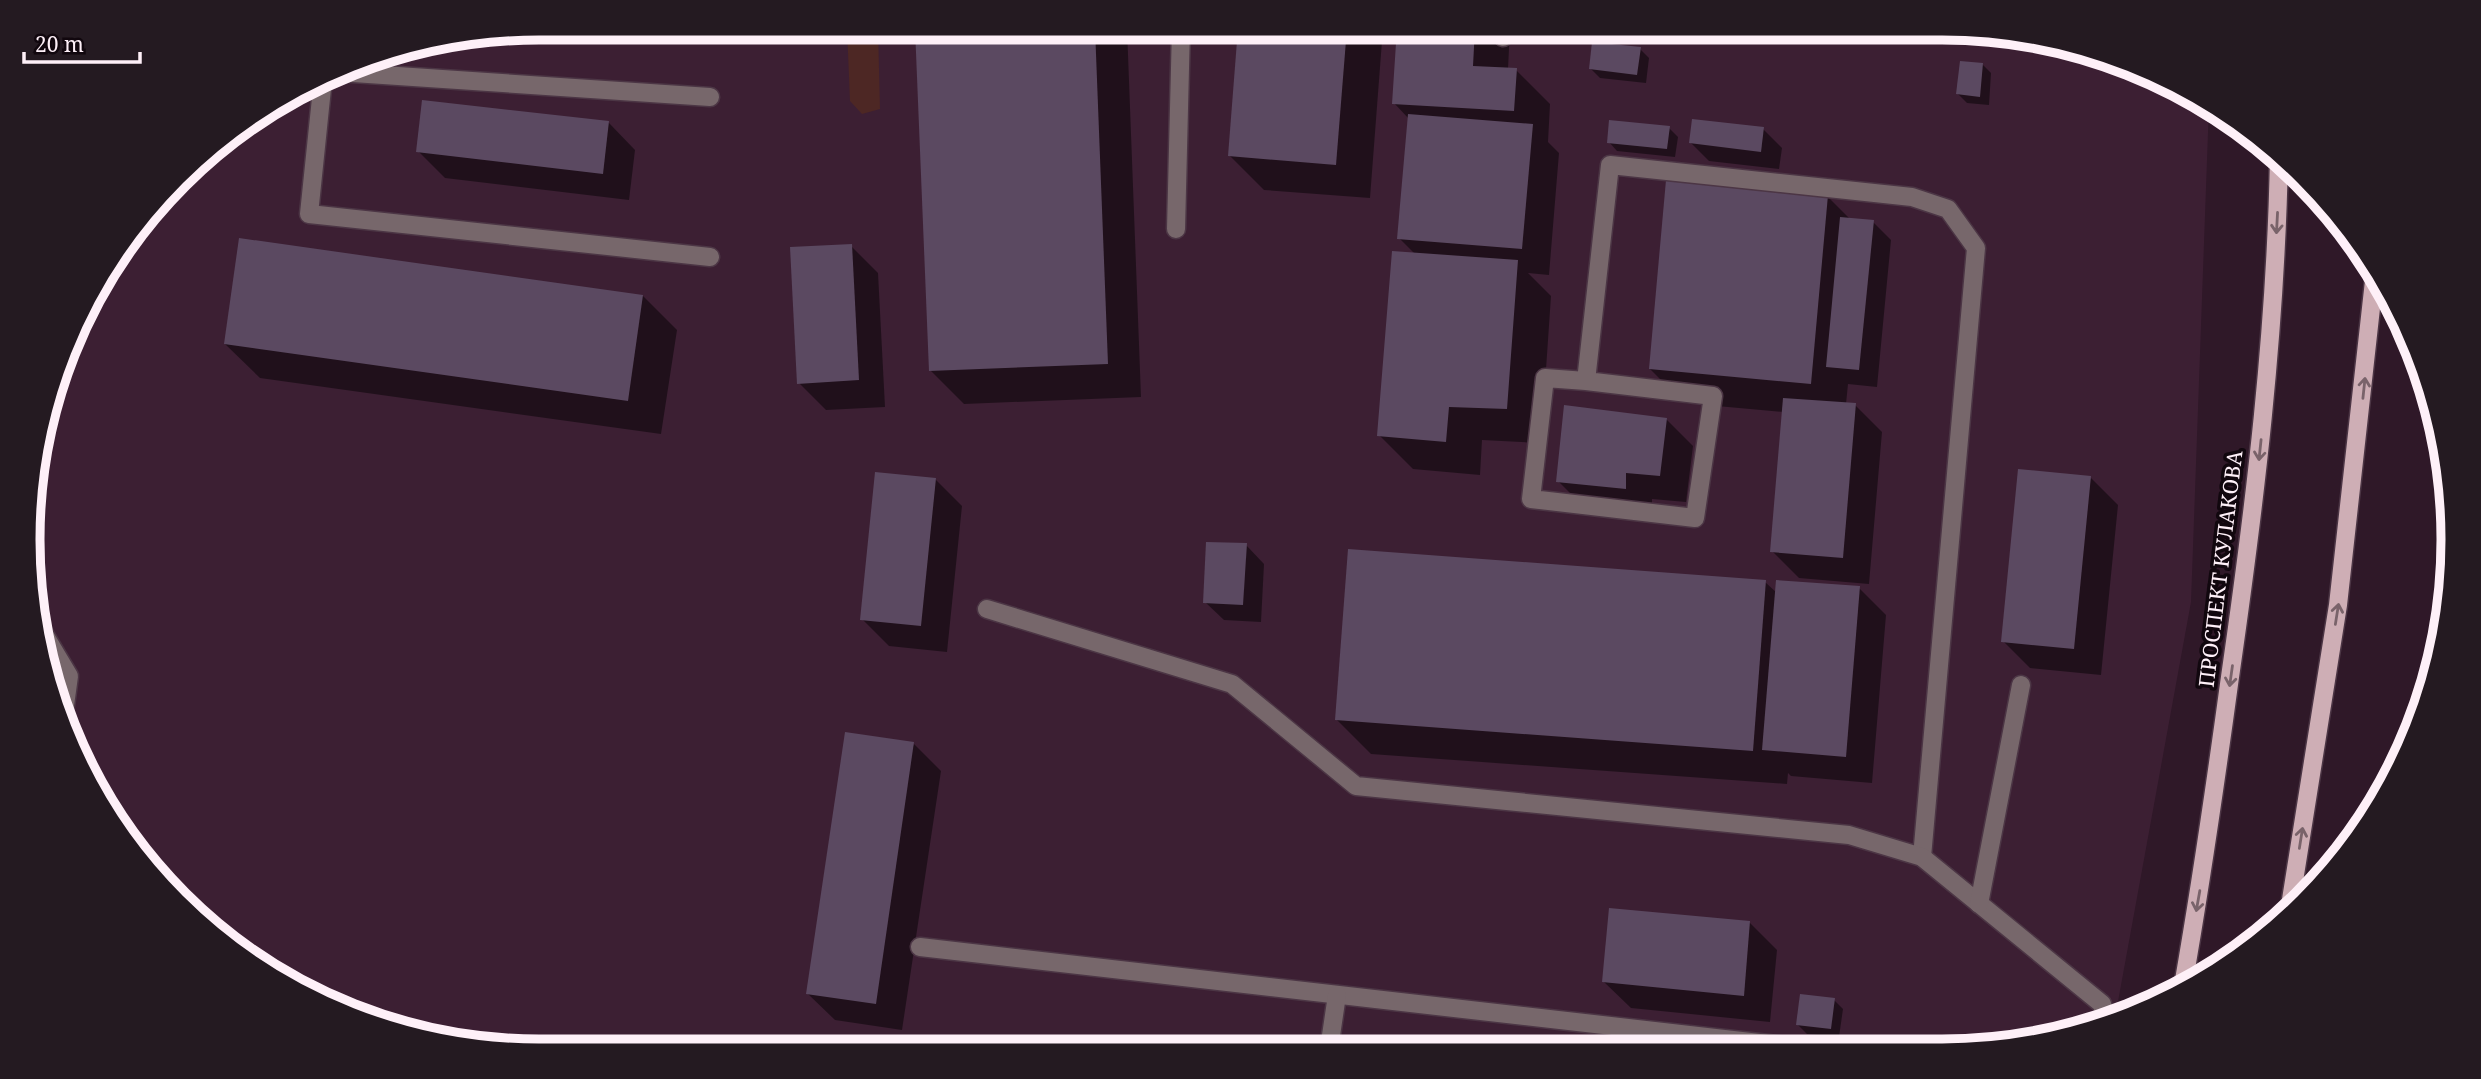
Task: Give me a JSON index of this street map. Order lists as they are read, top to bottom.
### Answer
{
  "streets": {
    "main road": ["ПРОСПЕКТ КУЛАКОВА"]
  },
  "scale_bar": "20 m"
}
